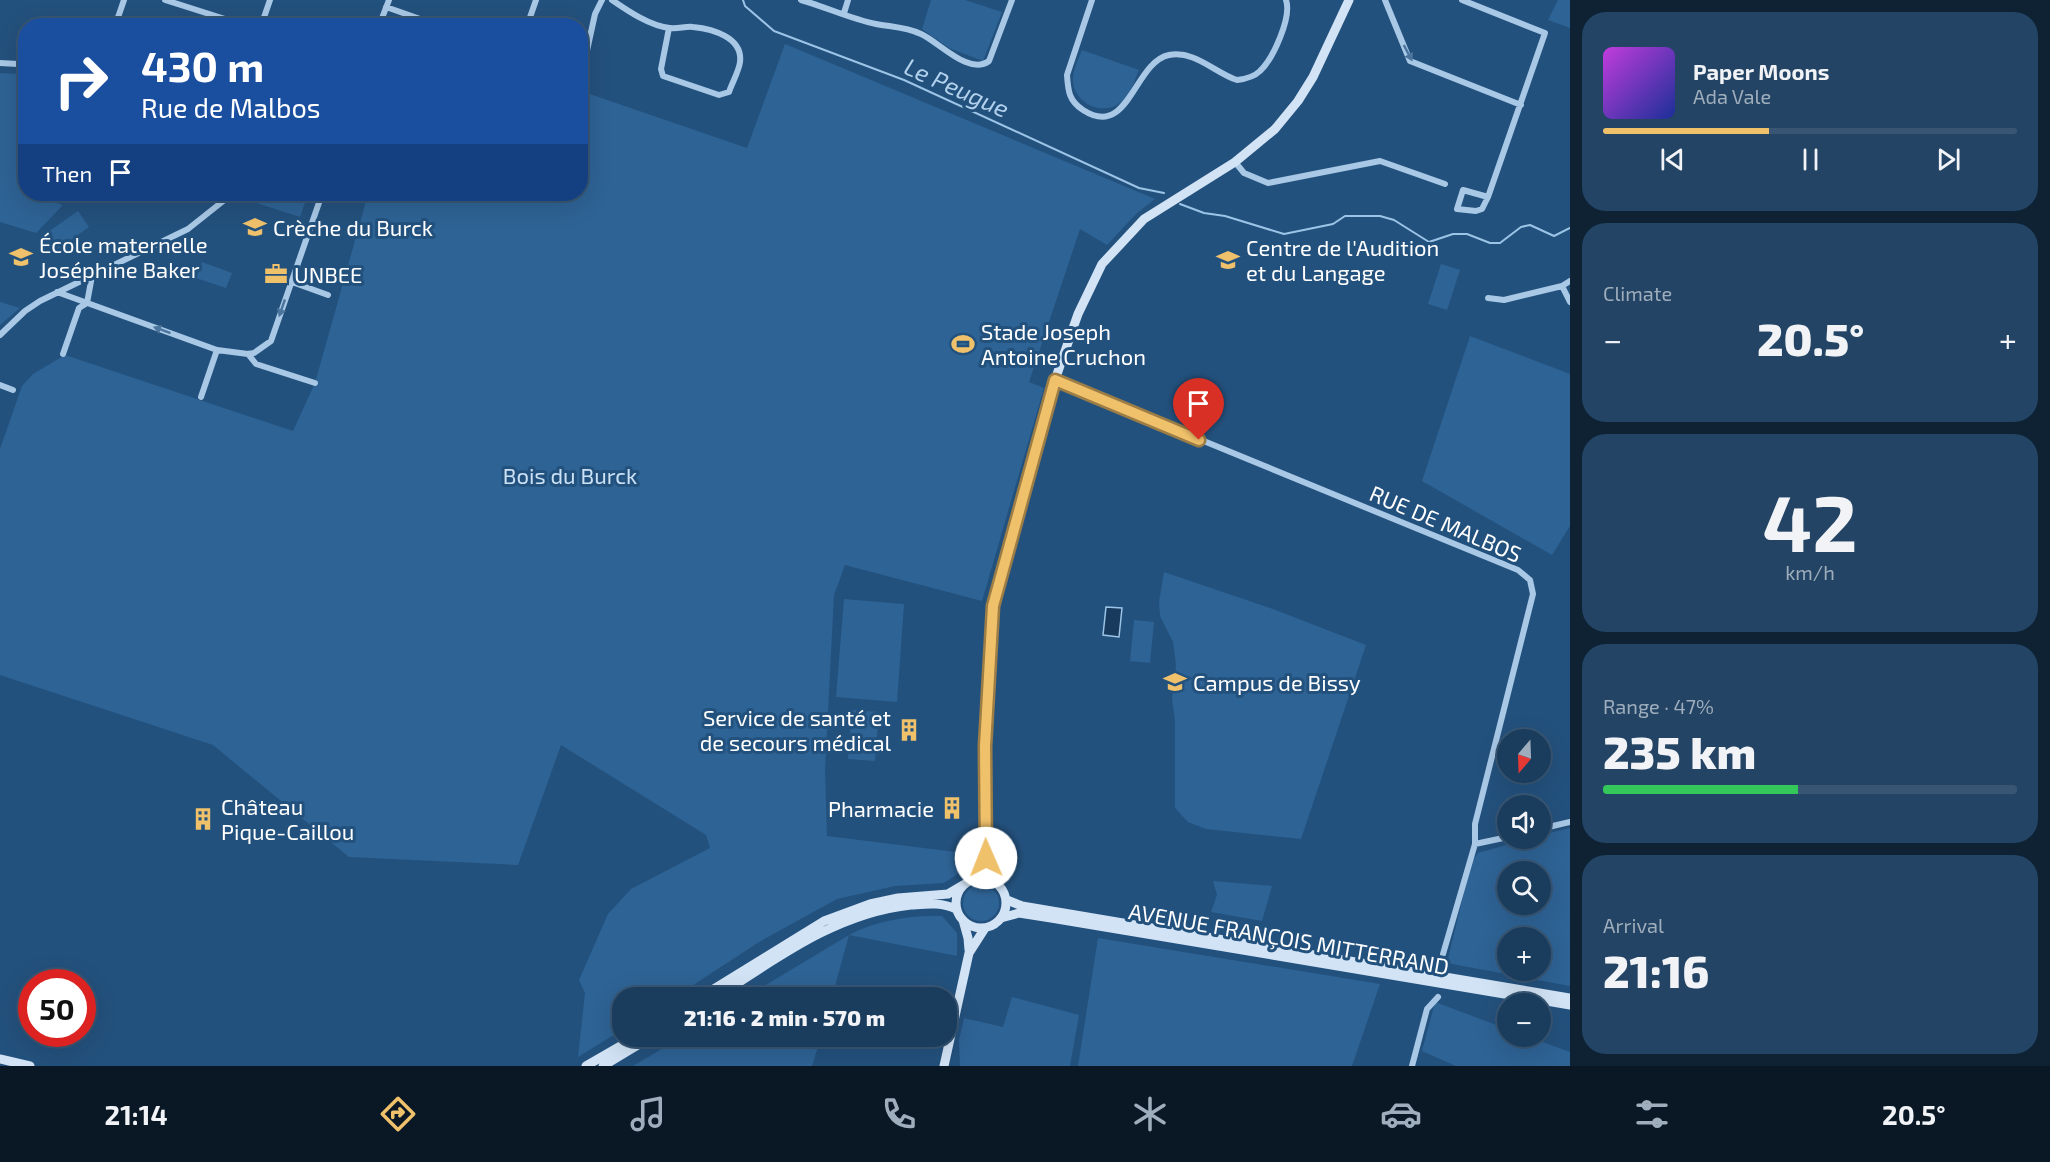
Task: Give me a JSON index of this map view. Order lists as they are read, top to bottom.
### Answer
{
  "streets": {
    "main road": ["AVENUE FRANÇOIS MITTERRAND"],
    "street": ["RUE DE MALBOS"]
  },
  "water": ["Le Peugue"],
  "parks": ["Bois du Burck"],
  "places": {
    "school or university": [
      "Crèche du Burck",
      "École maternelle Joséphine Baker",
      "Centre de l'Audition et du Langage",
      "Campus de Bissy"
    ],
    "office": ["UNBEE"],
    "sports": ["Stade Joseph Antoine Cruchon"],
    "building": ["Service de santé et de secours médical", "Pharmacie", "Château Pique-Caillou"]
  },
  "north": "bottom",
  "page": {
    "turn": ["430 m", "Rue de Malbos"],
    "song": ["Paper Moons", "Ada Vale"],
    "then": "Then",
    "tile": [
      "Climate",
      ["42", "km/h"],
      ["Range · 47%", "235 km"],
      ["Arrival", "21:16"]
    ],
    "heat": ["−", "20.5°", "+"],
    "map_buttons": ["+", "−"],
    "limit": "50",
    "trip": "21:16 · 2 min · 570 m",
    "tabs": ["21:14", "20.5°"]
  }
}
